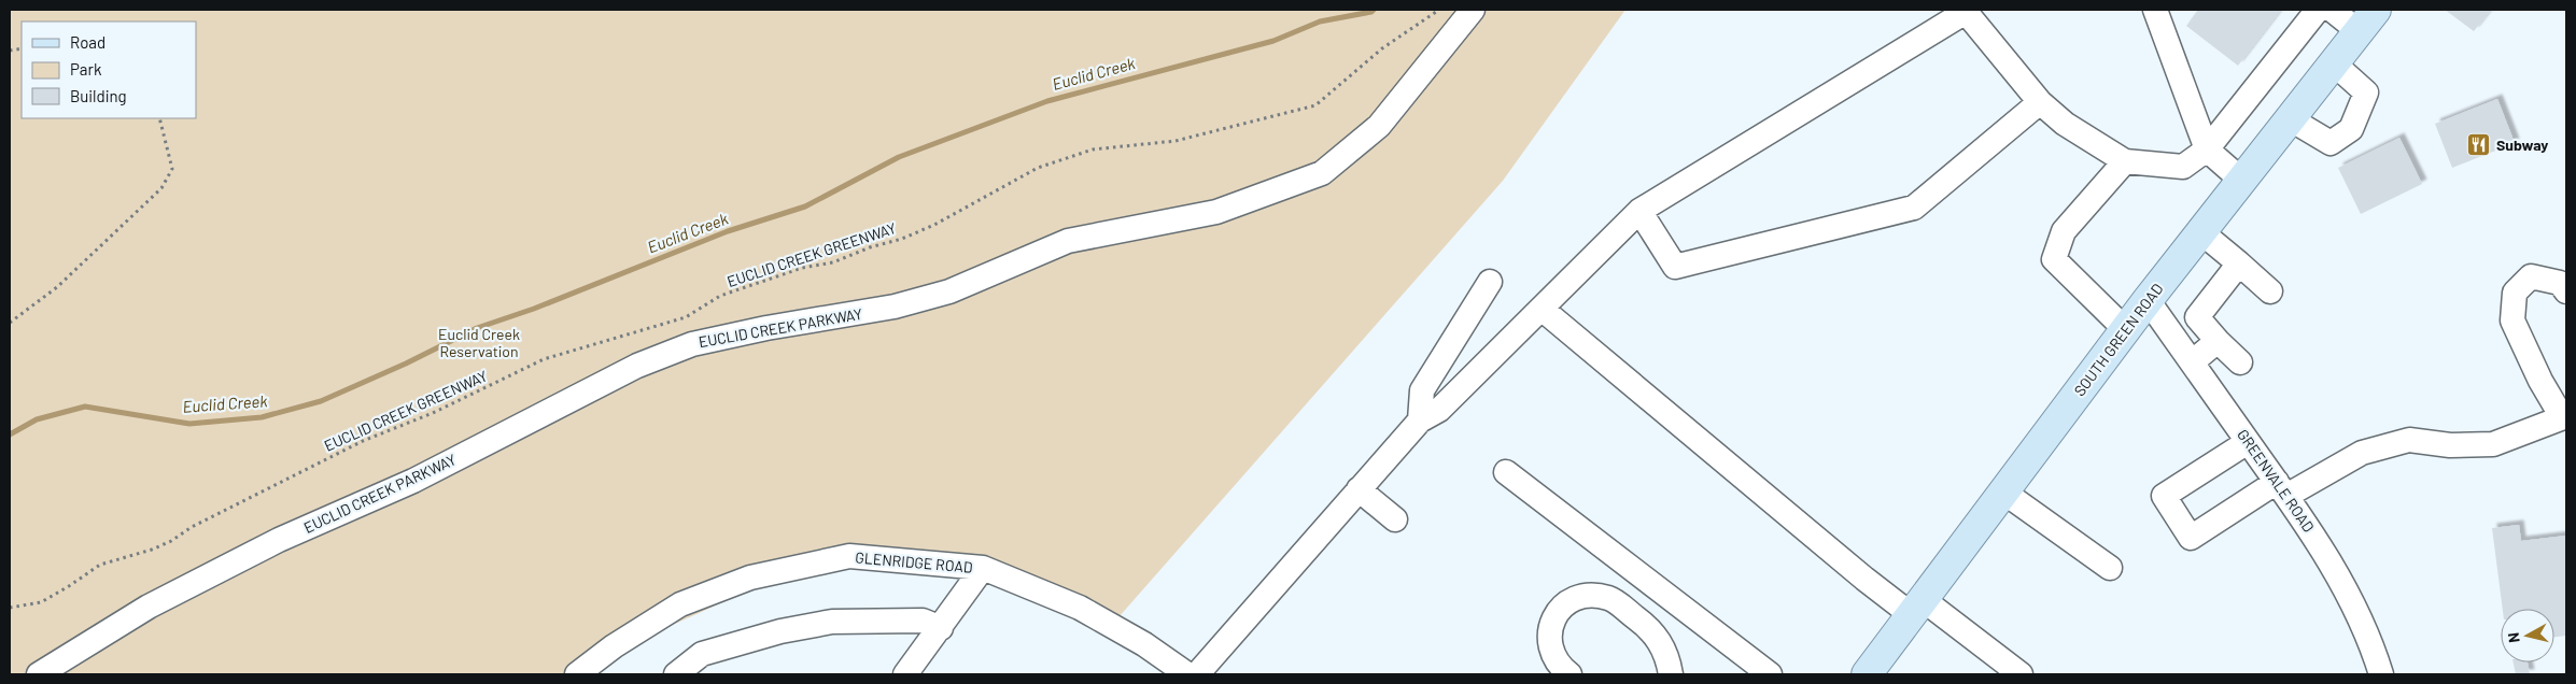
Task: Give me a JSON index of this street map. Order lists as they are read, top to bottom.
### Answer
{
  "streets": {
    "main road": ["SOUTH GREEN ROAD"],
    "street": ["EUCLID CREEK PARKWAY", "GREENVALE ROAD", "GLENRIDGE ROAD"],
    "path": ["EUCLID CREEK GREENWAY"]
  },
  "crossings": [
    ["SOUTH GREEN ROAD", "GREENVALE ROAD"]
  ],
  "water": ["Euclid Creek"],
  "parks": ["Euclid Creek Reservation"],
  "places": {
    "restaurant": ["Subway"]
  },
  "legend": ["Road", "Park", "Building"],
  "north": "left"
}
